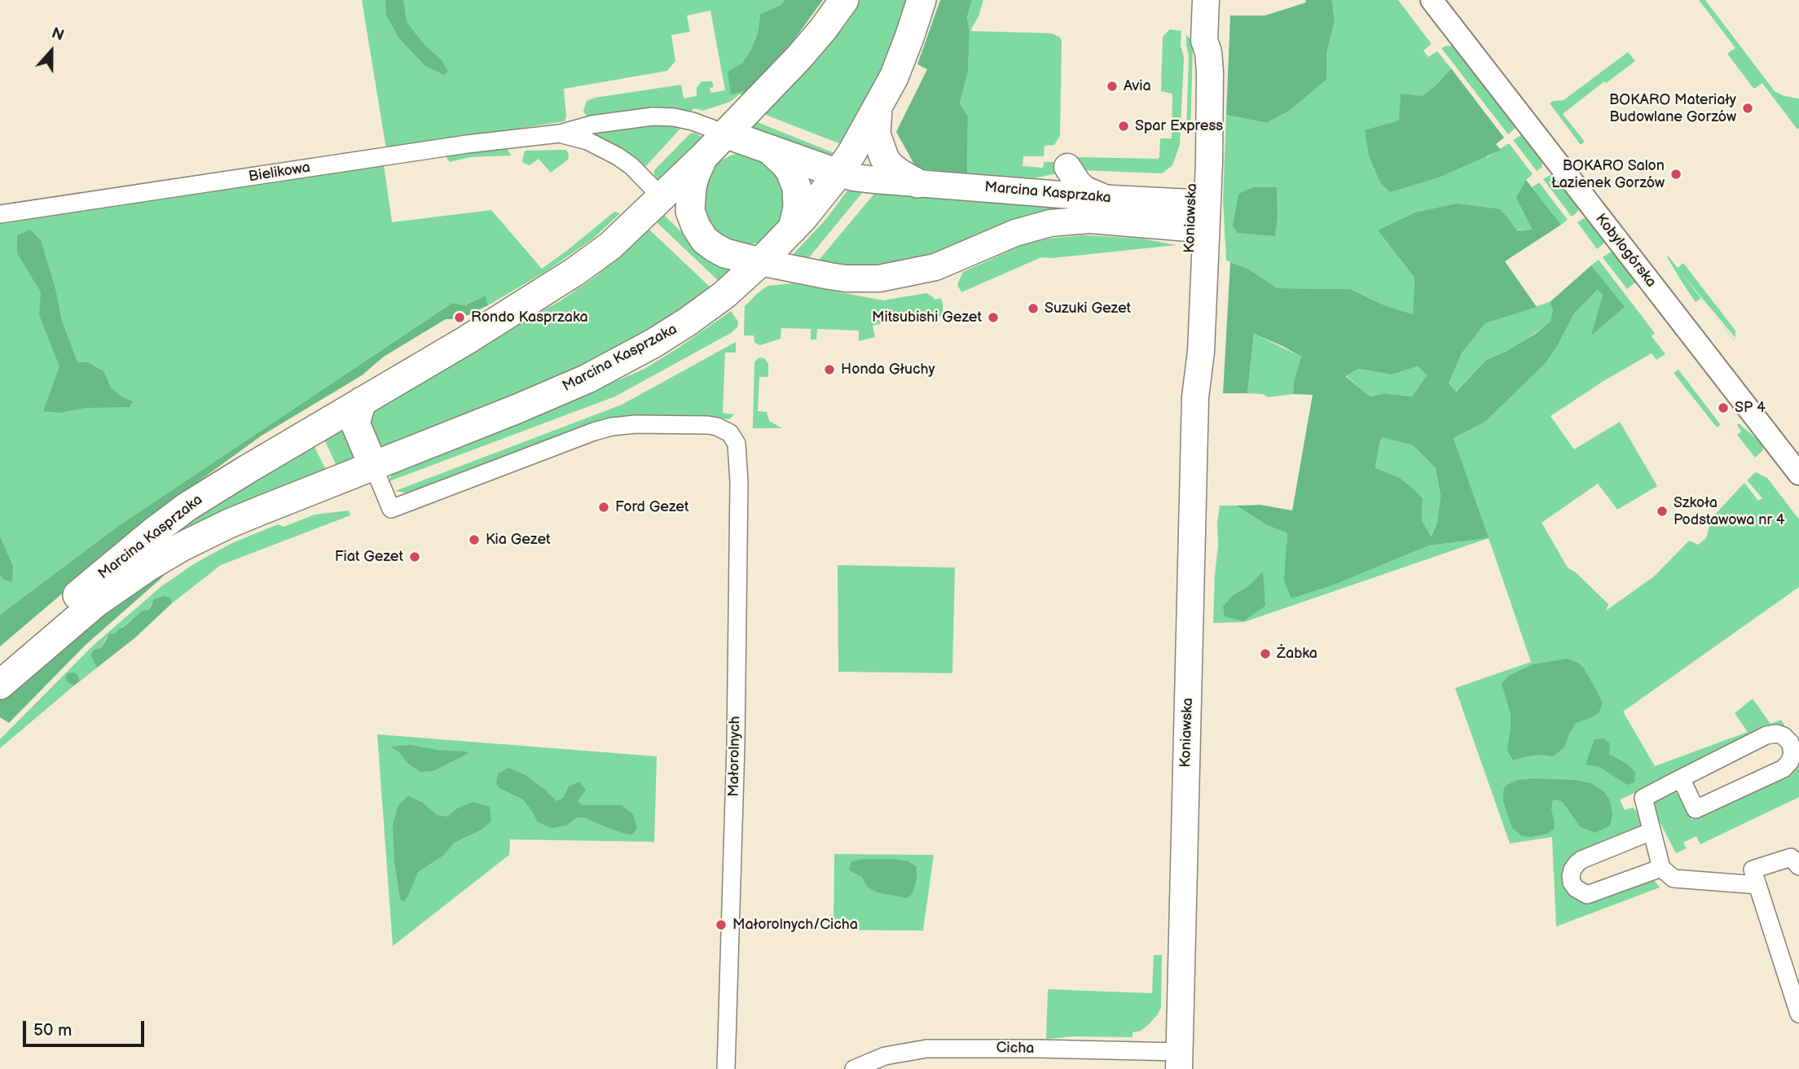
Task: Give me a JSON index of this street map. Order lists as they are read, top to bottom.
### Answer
{
  "streets": {
    "main road": ["Marcina Kasprzaka", "Koniawska"],
    "street": [
      "Bielikowa",
      "Kobylogórska",
      "Małorolnych",
      "Cicha"
    ]
  },
  "crossings": [
    ["Bielikowa", "Marcina Kasprzaka"],
    ["Marcina Kasprzaka", "Koniawska"],
    ["Marcina Kasprzaka", "Małorolnych"],
    ["Koniawska", "Cicha"]
  ],
  "places": [
    "Avia",
    "BOKARO Materiały Budowlane Gorzów",
    "Spar Express",
    "BOKARO Salon Łazienek Gorzów",
    "Suzuki Gezet",
    "Rondo Kasprzaka",
    "Mitsubishi Gezet",
    "Honda Głuchy",
    "SP 4",
    "Ford Gezet",
    "Szkoła Podstawowa nr 4",
    "Kia Gezet",
    "Fiat Gezet",
    "Żabka",
    "Małorolnych/Cicha"
  ],
  "scale_bar": "50 m",
  "north": "top"
}
